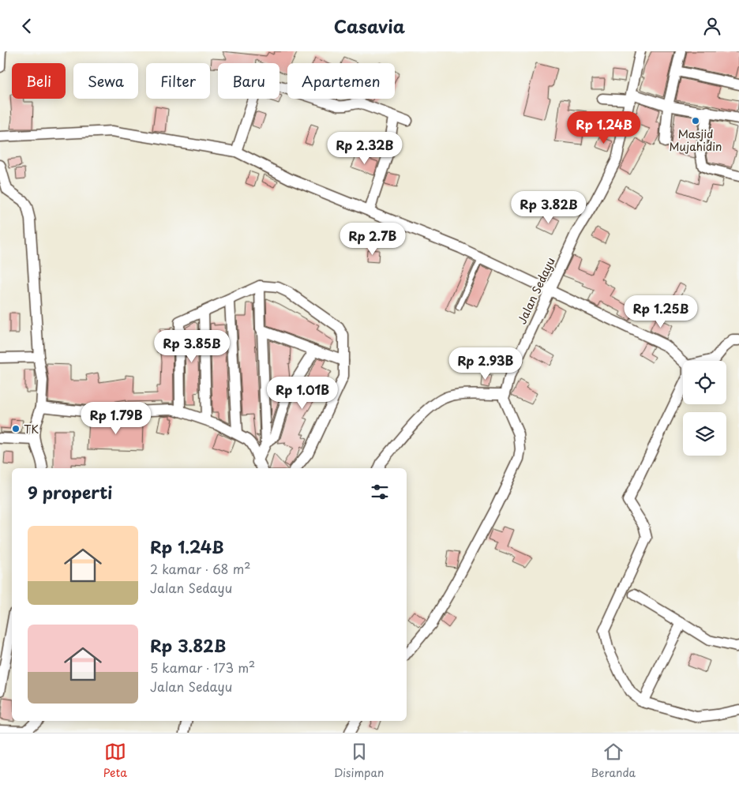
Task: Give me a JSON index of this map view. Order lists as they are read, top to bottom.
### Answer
{
  "streets": {
    "street": ["Jalan Sedayu"]
  },
  "places": ["Masjid Mujahidin", "TK"],
  "page": {
    "header": "Casavia",
    "chip": [
      "Beli",
      "Sewa",
      "Filter",
      "Baru",
      "Apartemen"
    ],
    "price": [
      "Rp 1.24B",
      "Rp 2.32B",
      "Rp 3.82B",
      "Rp 2.7B",
      "Rp 1.25B",
      "Rp 3.85B",
      "Rp 2.93B",
      "Rp 1.01B",
      "Rp 1.79B"
    ],
    "heading": "9 properti",
    "list": [
      {
        "name": "Rp 1.24B",
        "note": "2 kamar · 68 m² · Jalan Sedayu"
      },
      {
        "name": "Rp 3.82B",
        "note": "5 kamar · 173 m² · Jalan Sedayu"
      }
    ],
    "tabs": ["Peta", "Disimpan", "Beranda"]
  }
}
